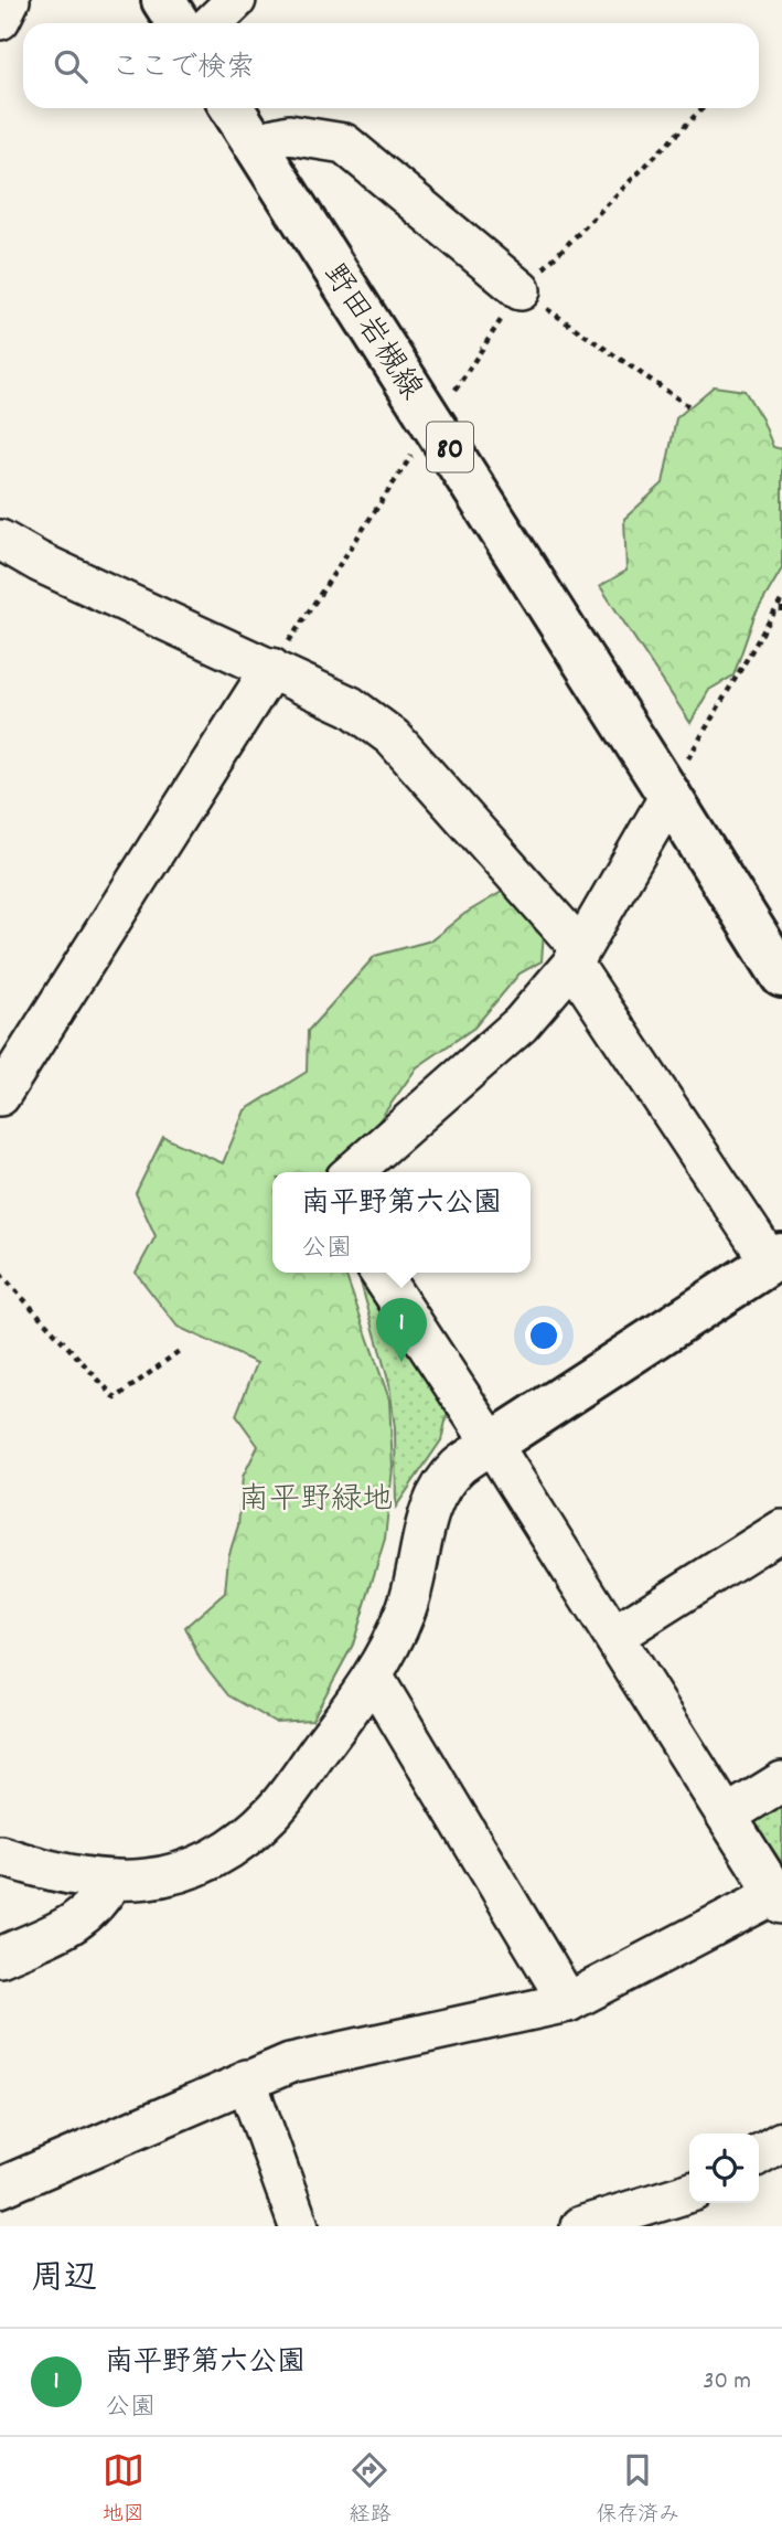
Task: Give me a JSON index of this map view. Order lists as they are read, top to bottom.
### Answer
{
  "streets": {
    "main road": ["野田岩槻線", "80"]
  },
  "parks": ["南平野緑地"],
  "page": {
    "search": "ここで検索",
    "popup": ["南平野第六公園", "公園"],
    "pins": "1",
    "heading": "周辺",
    "list": [
      {
        "mark": "1",
        "name": "南平野第六公園",
        "note": "公園",
        "value": "30 m"
      }
    ],
    "nav": ["地図", "経路", "保存済み"]
  }
}
